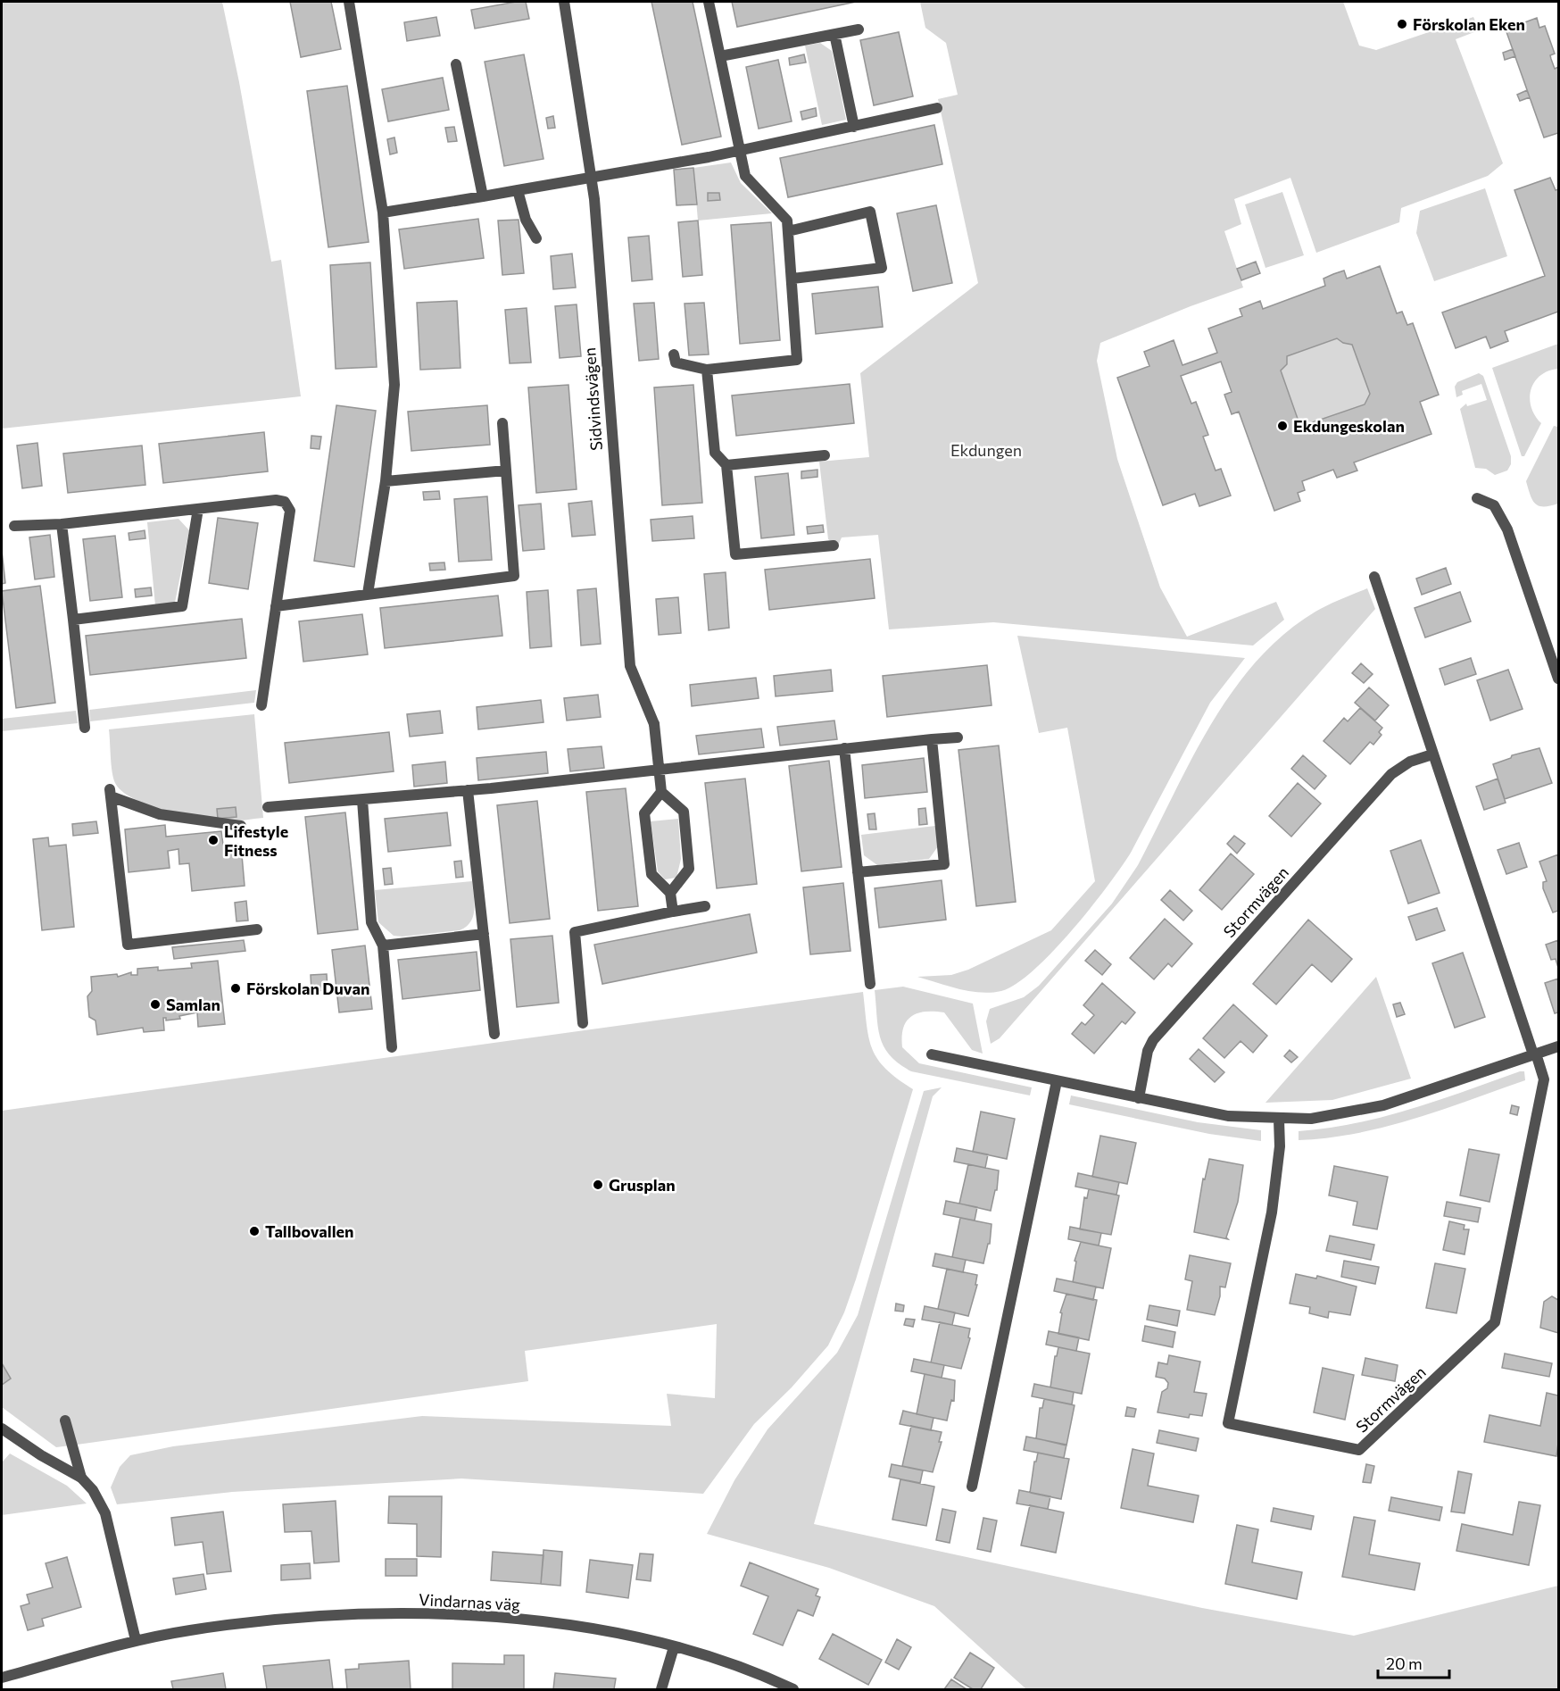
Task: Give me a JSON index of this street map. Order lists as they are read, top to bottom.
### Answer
{
  "streets": {
    "street": ["Sidvindsvägen", "Stormvägen", "Vindarnas väg"]
  },
  "parks": ["Ekdungen"],
  "places": [
    "Förskolan Eken",
    "Ekdungeskolan",
    "Lifestyle Fitness",
    "Förskolan Duvan",
    "Samlan",
    "Grusplan",
    "Tallbovallen"
  ],
  "scale_bar": "20 m"
}
